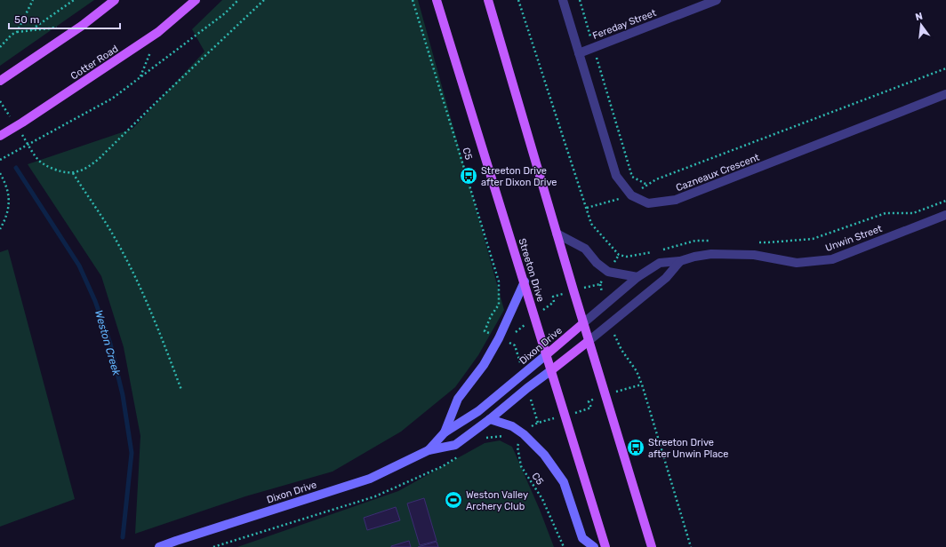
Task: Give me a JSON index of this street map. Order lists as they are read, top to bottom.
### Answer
{
  "streets": {
    "main road": ["Cotter Road", "Streeton Drive", "Dixon Drive"],
    "street": ["Fereday Street", "Cazneaux Crescent", "Unwin Street"],
    "path": ["C5"]
  },
  "crossings": [
    ["Fereday Street", "Cazneaux Crescent"],
    ["Unwin Street", "Dixon Drive"],
    ["Streeton Drive", "Dixon Drive"]
  ],
  "water": ["Weston Creek"],
  "places": {
    "bus stop": ["Streeton Drive after Dixon Drive", "Streeton Drive after Unwin Place"],
    "sports": ["Weston Valley Archery Club"]
  },
  "scale_bar": "50 m",
  "north": "top"
}
